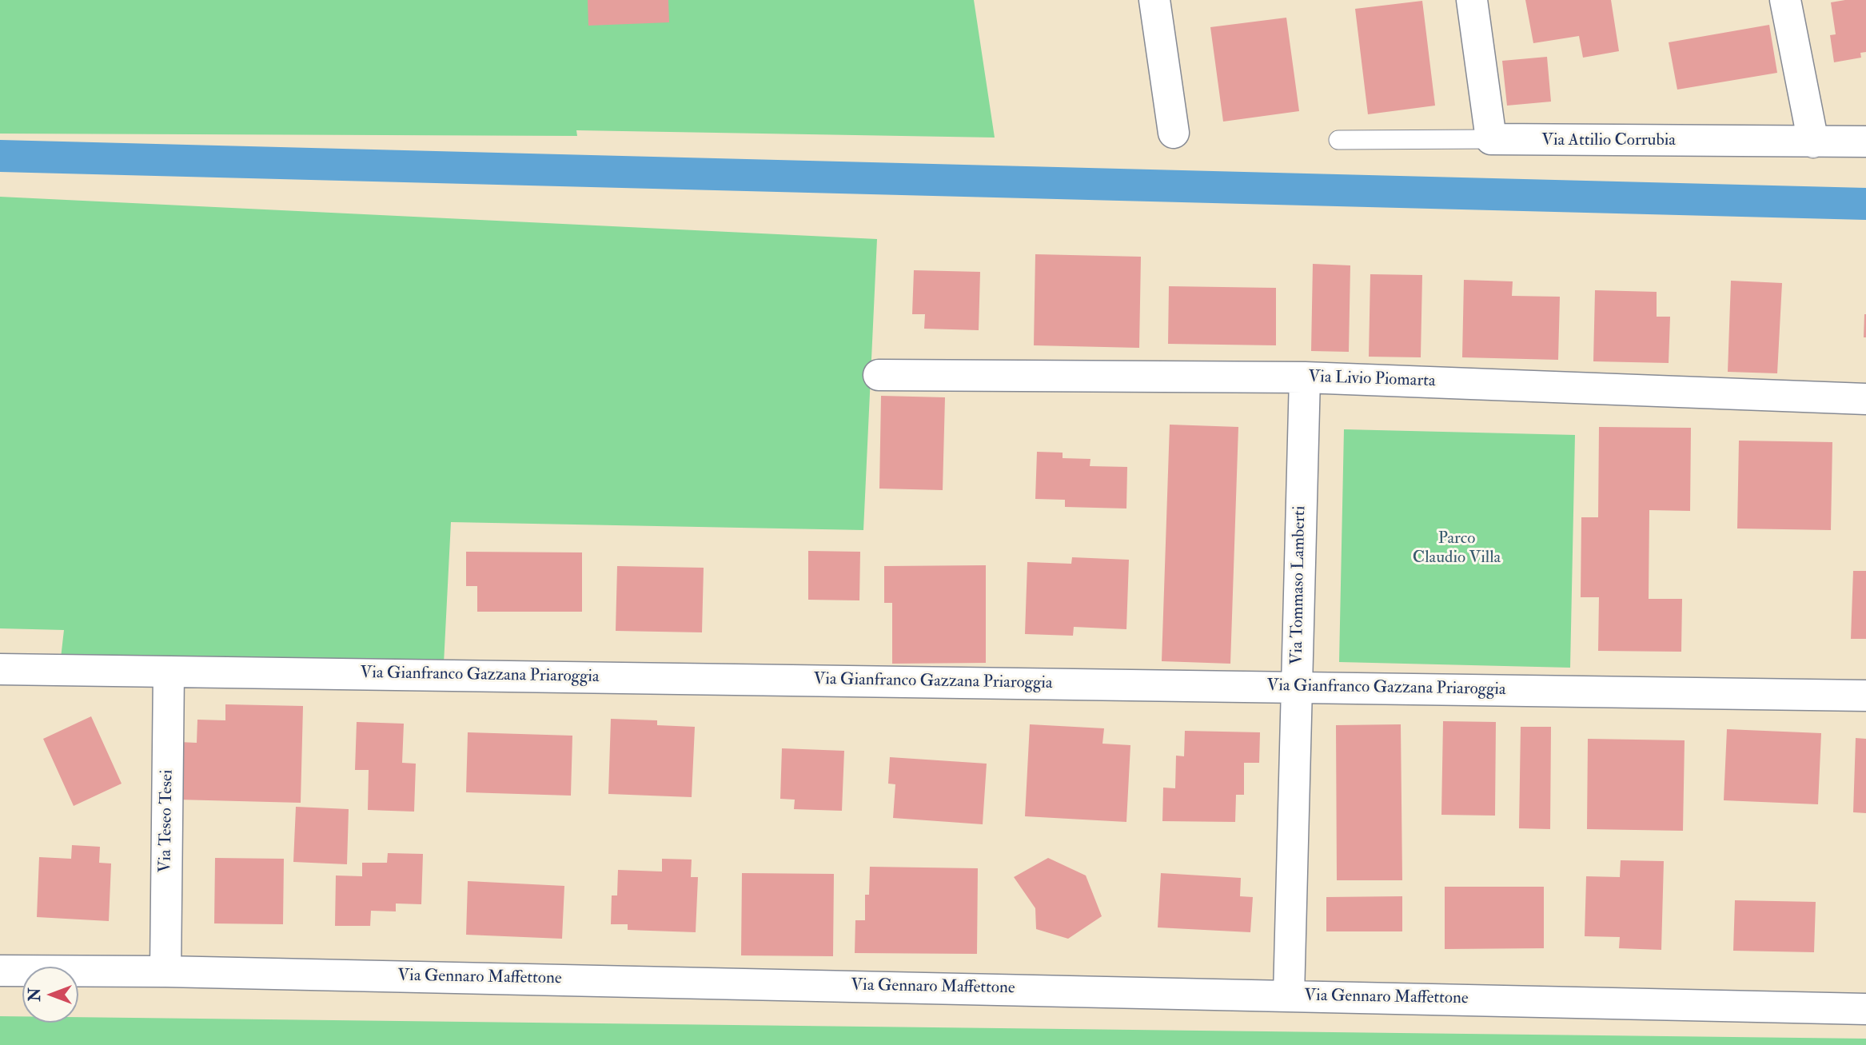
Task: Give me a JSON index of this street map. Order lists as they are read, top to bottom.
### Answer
{
  "streets": {
    "street": [
      "Via Attilio Corrubia",
      "Via Livio Piomarta",
      "Via Tommaso Lamberti",
      "Via Gianfranco Gazzana Priaroggia",
      "Via Teseo Tesei",
      "Via Gennaro Maffettone"
    ]
  },
  "crossings": [
    ["Via Livio Piomarta", "Via Tommaso Lamberti"],
    ["Via Tommaso Lamberti", "Via Gianfranco Gazzana Priaroggia"],
    ["Via Tommaso Lamberti", "Via Gennaro Maffettone"],
    ["Via Gianfranco Gazzana Priaroggia", "Via Teseo Tesei"],
    ["Via Teseo Tesei", "Via Gennaro Maffettone"]
  ],
  "parks": ["Parco Claudio Villa"],
  "north": "left"
}
